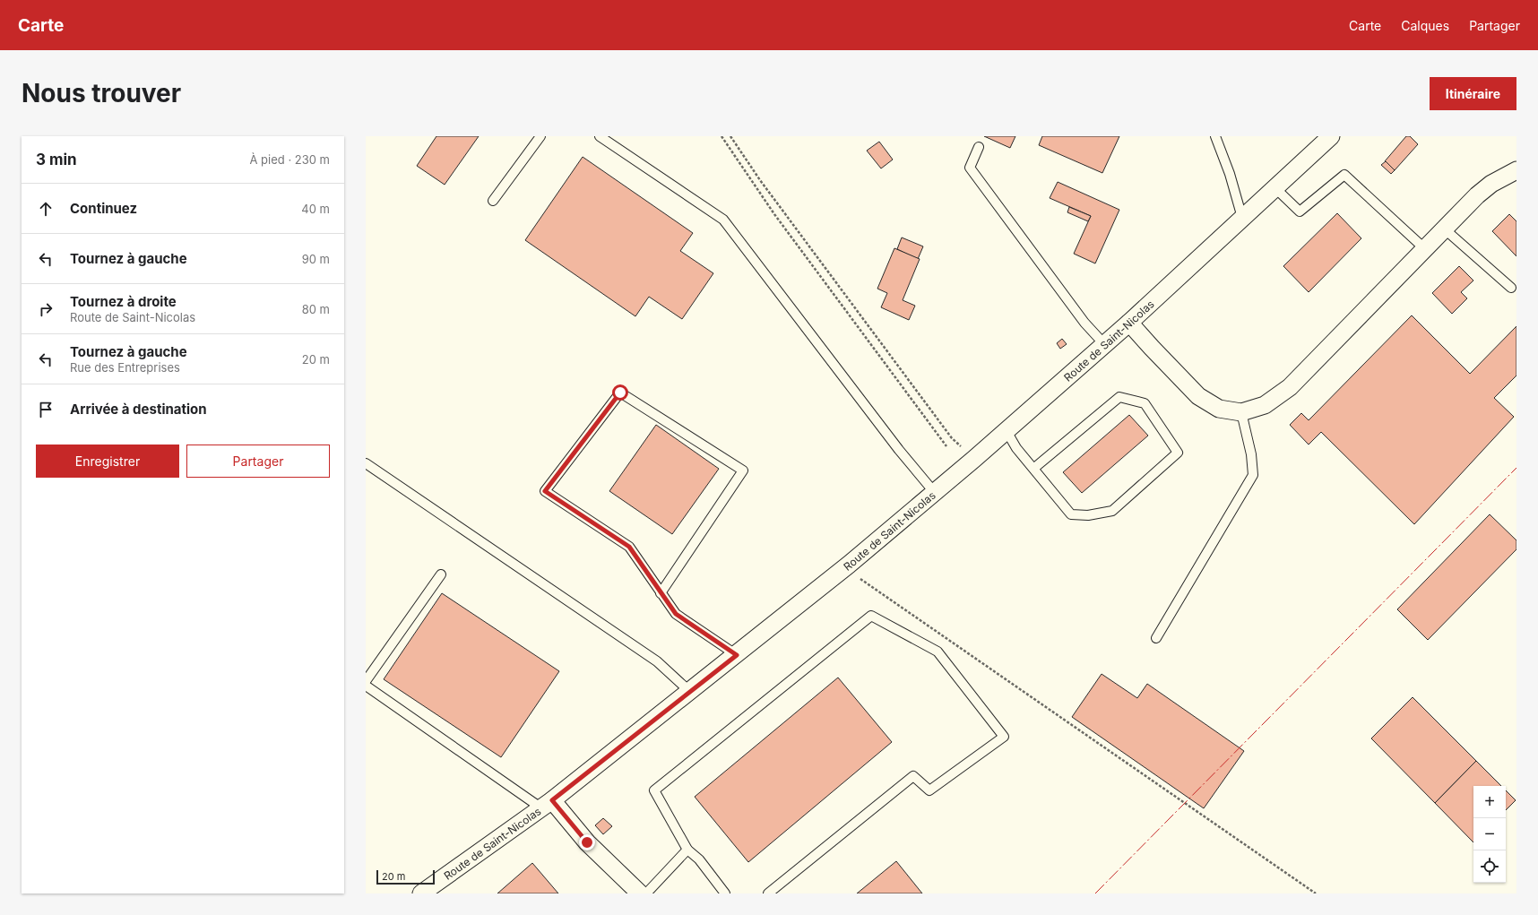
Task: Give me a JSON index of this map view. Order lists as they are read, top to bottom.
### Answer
{
  "streets": {
    "street": ["Route de Saint-Nicolas"]
  },
  "scale_bar": "20 m",
  "page": {
    "header": "Carte",
    "nav": ["Carte", "Calques", "Partager"],
    "buttons": [
      "Itinéraire",
      ["Enregistrer", "Partager"]
    ],
    "title": "Nous trouver",
    "heading": ["3 min", "À pied · 230 m"],
    "list": [
      ["Continuez", "40 m"],
      ["Tournez à gauche", "90 m"],
      ["Tournez à droite", "Route de Saint-Nicolas", "80 m"],
      ["Tournez à gauche", "Rue des Entreprises", "20 m"],
      "Arrivée à destination"
    ],
    "map_buttons": ["+", "−"],
    "scale": "20 m"
  }
}
